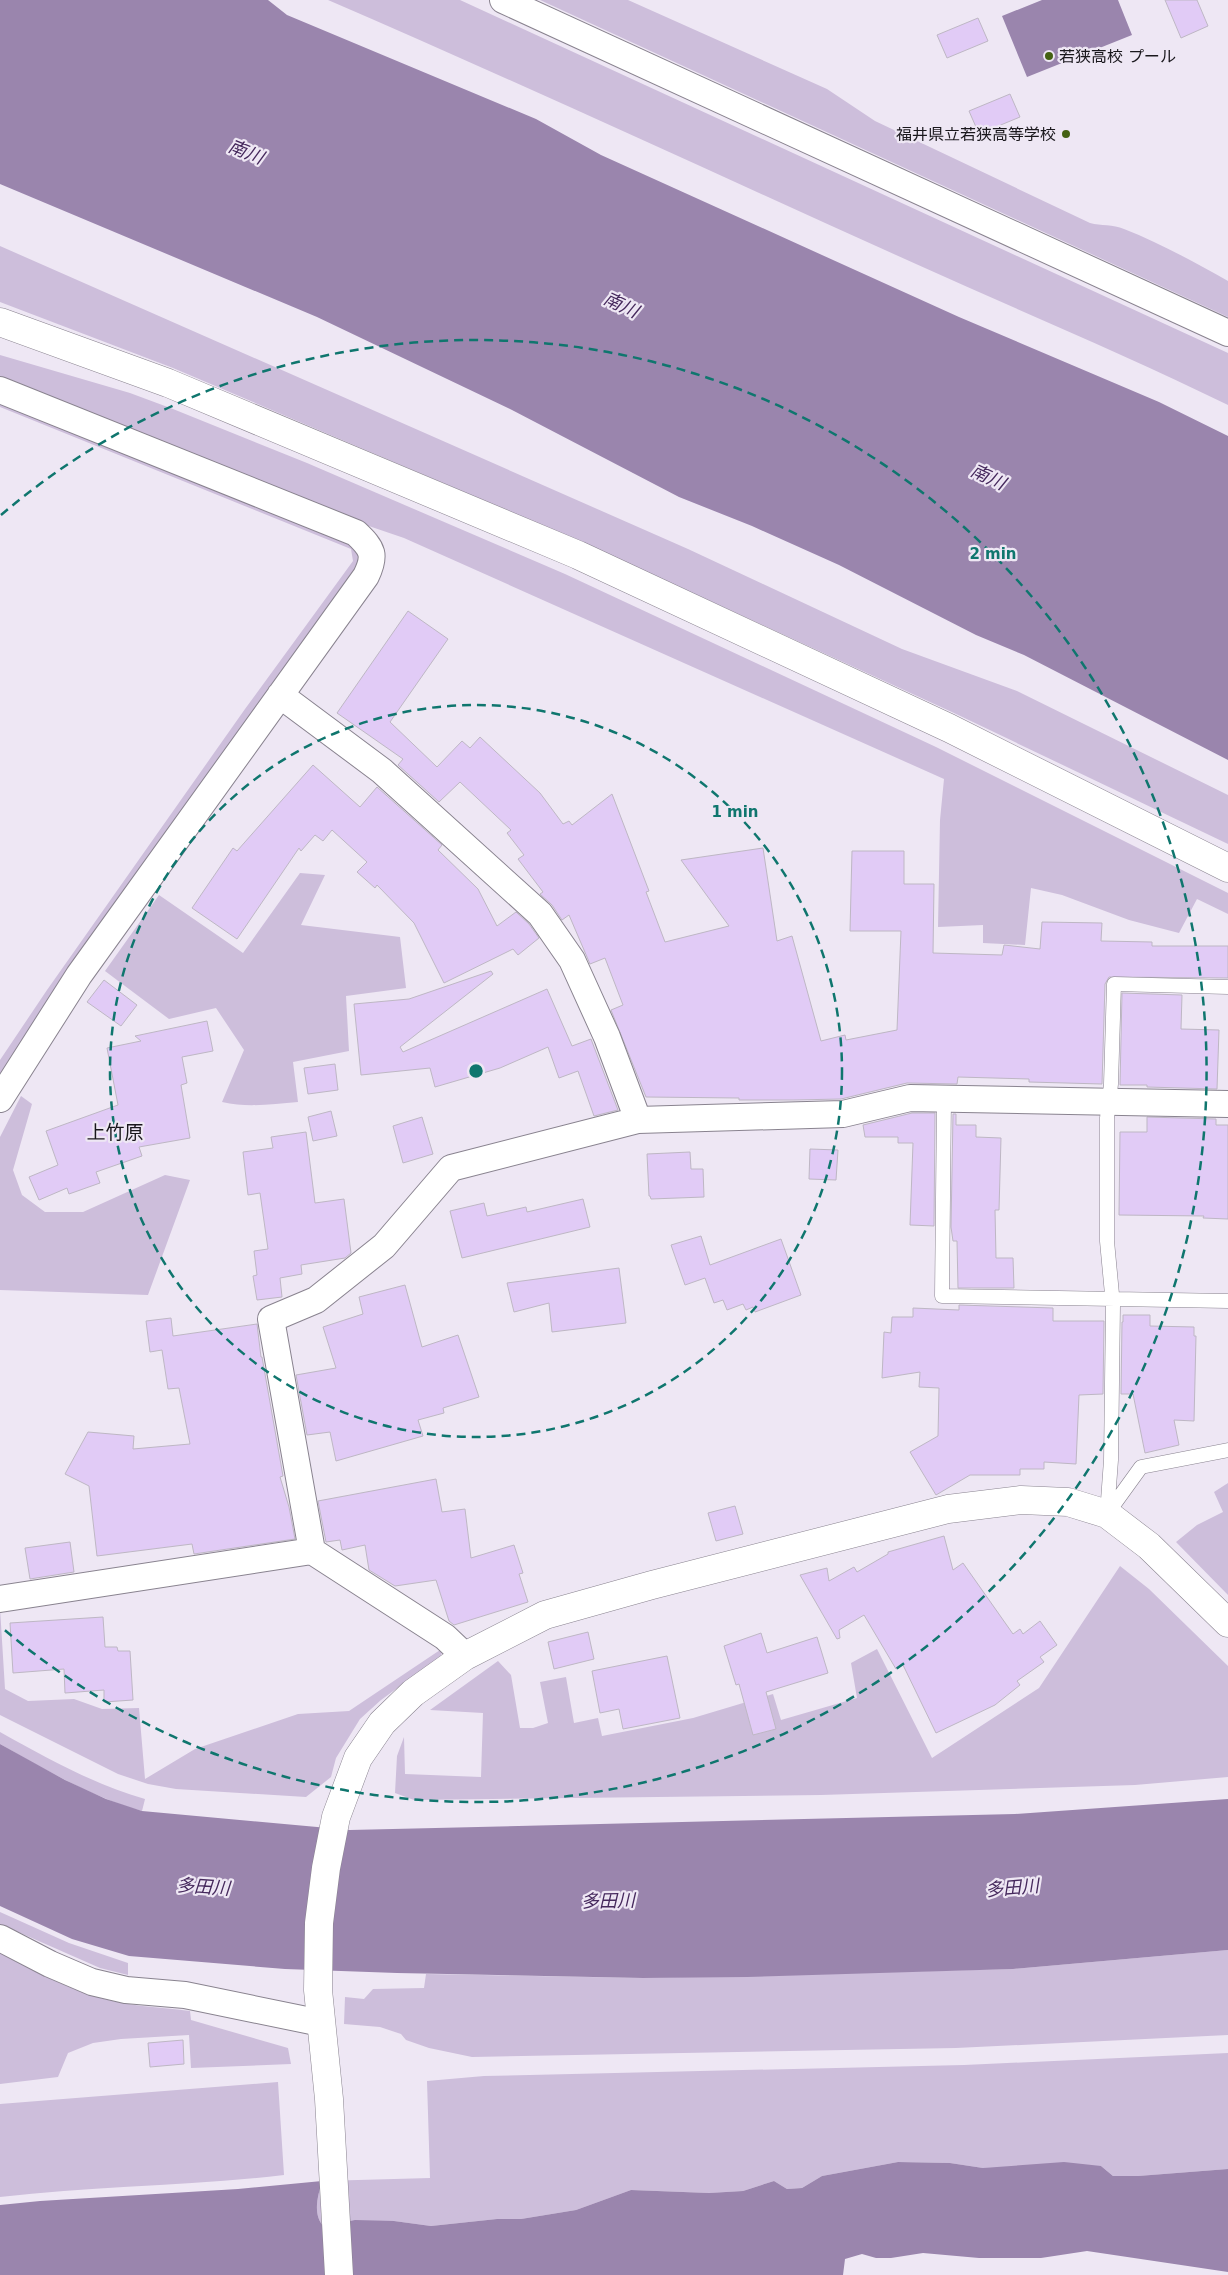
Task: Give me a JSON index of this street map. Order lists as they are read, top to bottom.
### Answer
{
  "districts": ["上竹原"],
  "water": ["南川", "多田川"],
  "places": ["若狭高校 プール", "福井県立若狭高等学校"],
  "rings": ["2 min", "1 min"]
}
